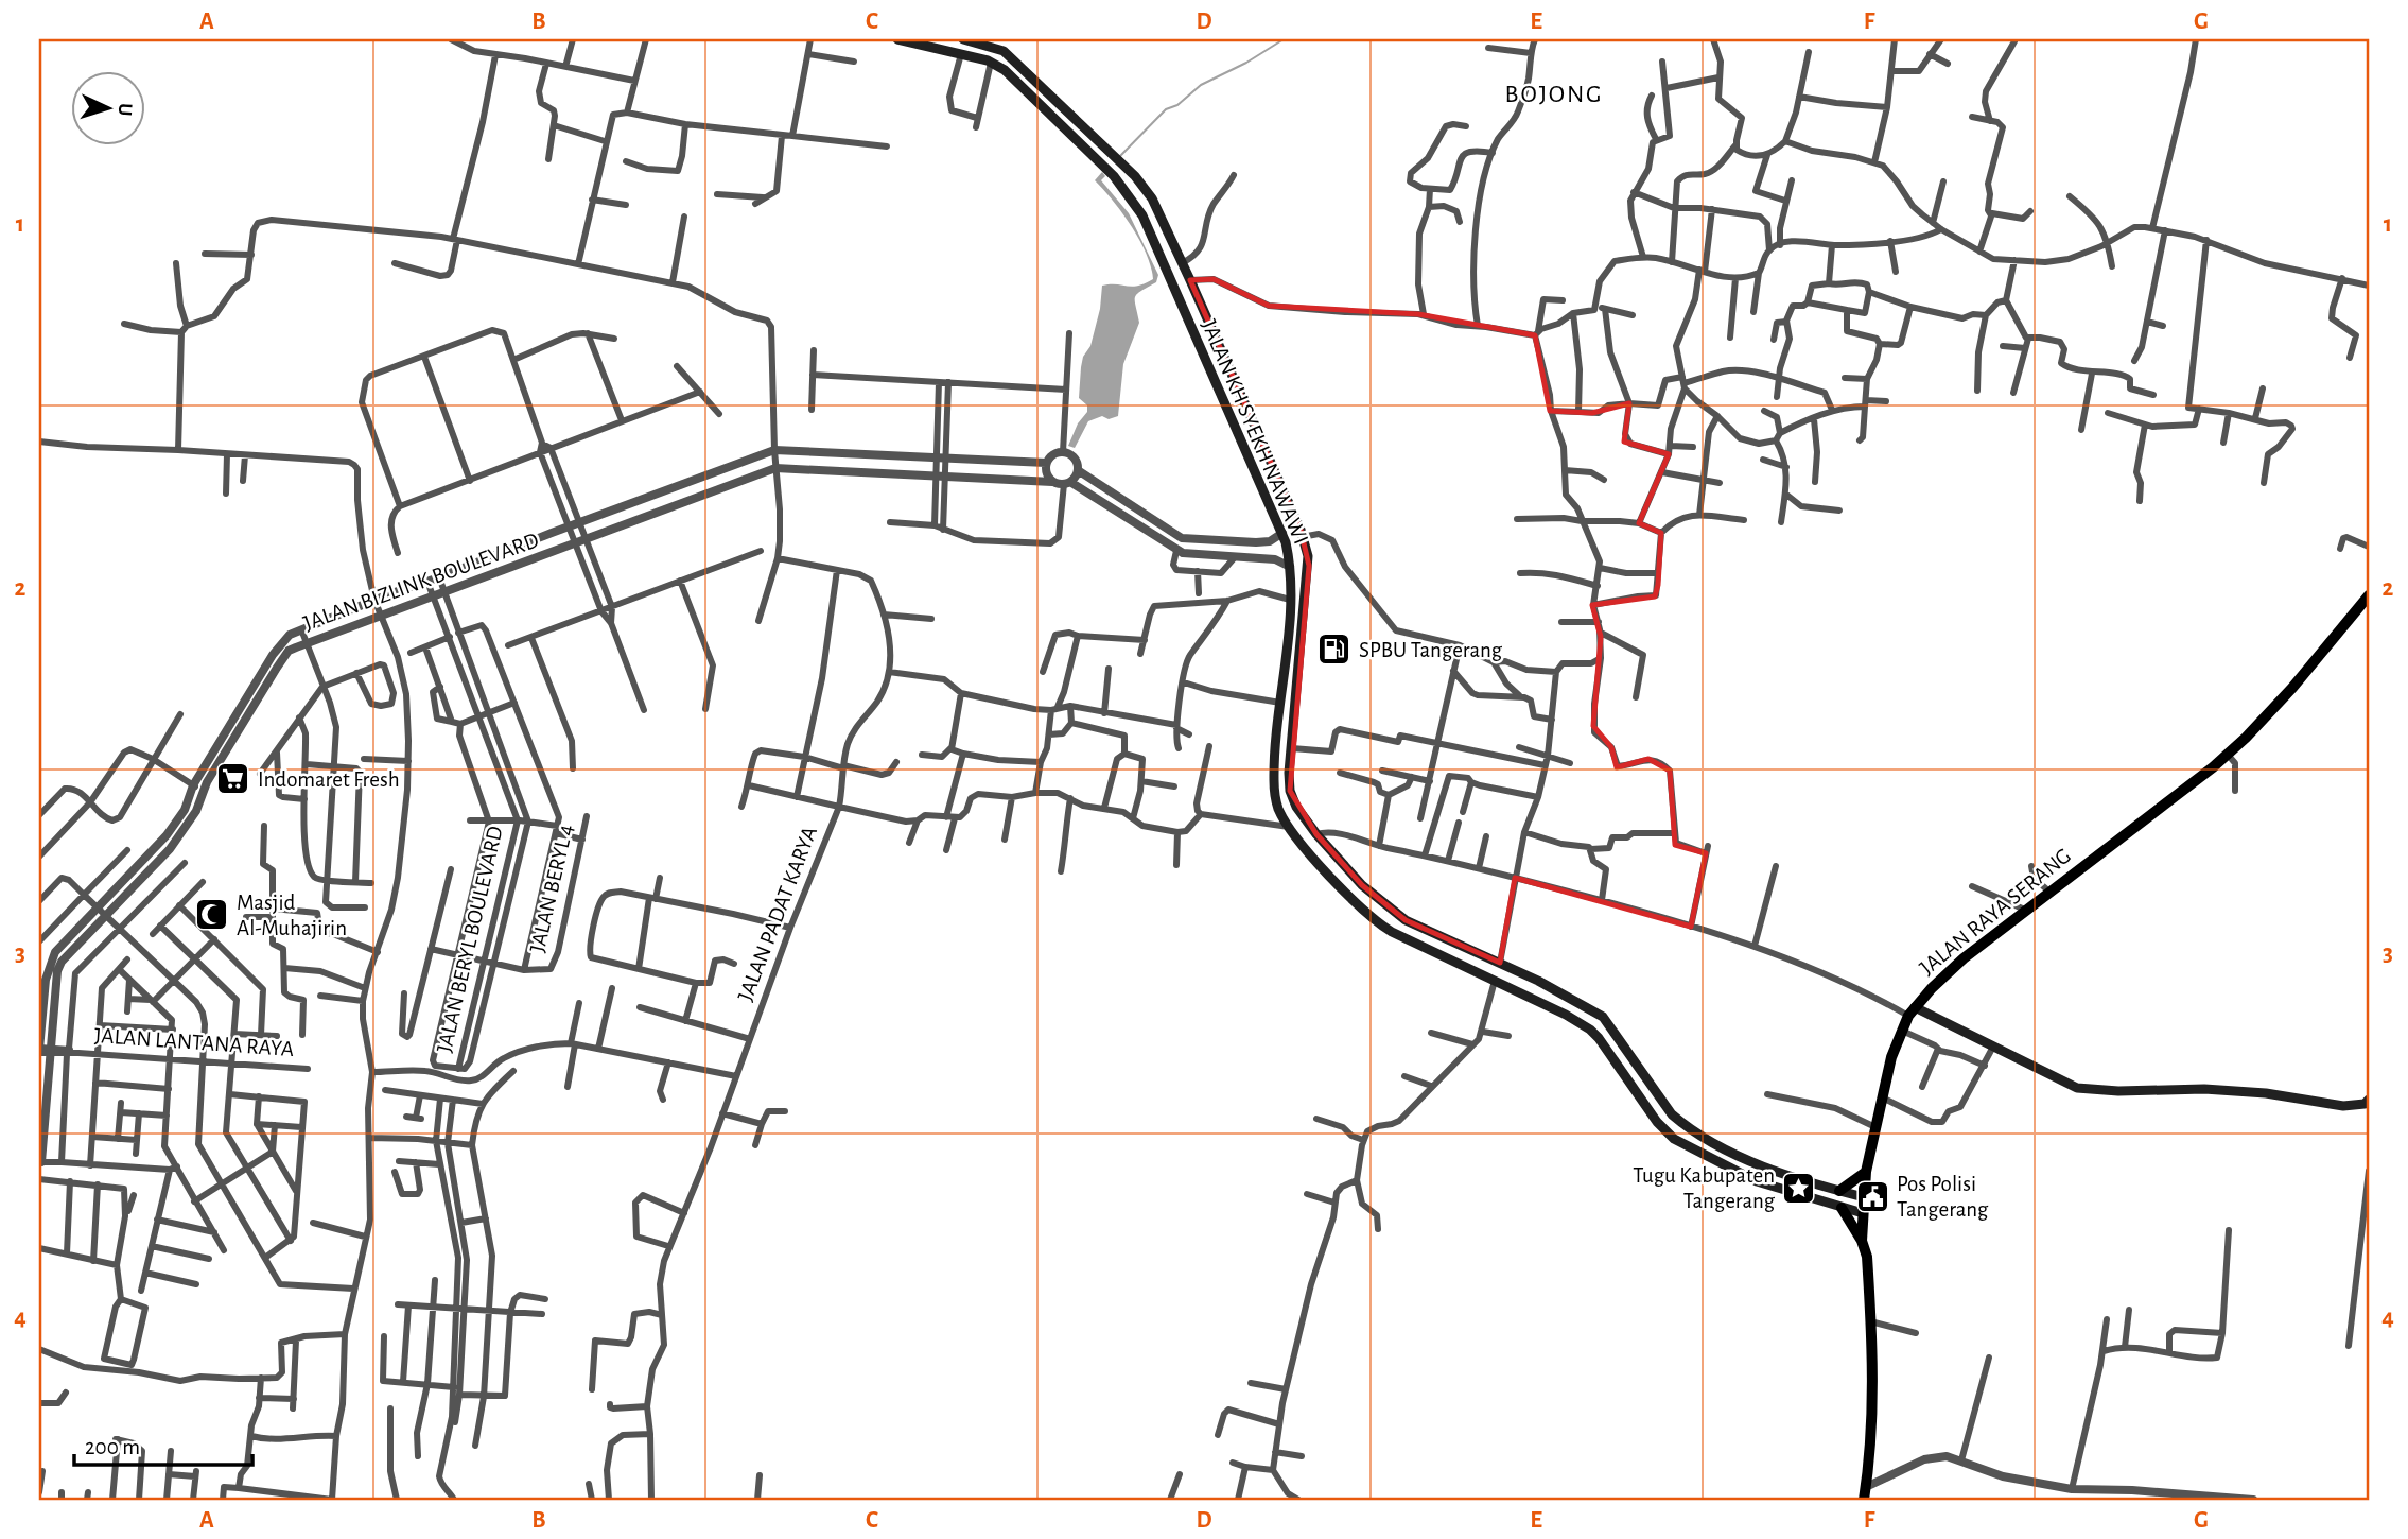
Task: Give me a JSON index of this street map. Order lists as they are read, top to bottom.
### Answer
{
  "streets": {
    "highway": ["JALAN RAYA SERANG"],
    "main road": ["JALAN KH SYEKH NAWAWI"],
    "street": [
      "JALAN BIZLINK BOULEVARD",
      "JALAN BERYL 4",
      "JALAN PADAT KARYA",
      "JALAN BERYL BOULEVARD",
      "JALAN LANTANA RAYA"
    ]
  },
  "crossings": [
    ["JALAN KH SYEKH NAWAWI", "JALAN RAYA SERANG"],
    ["JALAN BIZLINK BOULEVARD", "JALAN BERYL BOULEVARD"],
    ["JALAN BIZLINK BOULEVARD", "JALAN LANTANA RAYA"]
  ],
  "districts": ["BOJONG"],
  "places": {
    "fuel station": ["SPBU Tangerang"],
    "supermarket": ["Indomaret Fresh"],
    "mosque": ["Masjid Al-Muhajirin"],
    "place": ["Tugu Kabupaten Tangerang"],
    "public building": ["Pos Polisi Tangerang"]
  },
  "scale_bar": "200 m",
  "north": "right",
  "grid": {
    "columns": [
      "A",
      "B",
      "C",
      "D",
      "E",
      "F",
      "G"
    ],
    "rows": [
      "1",
      "2",
      "3",
      "4"
    ]
  }
}
